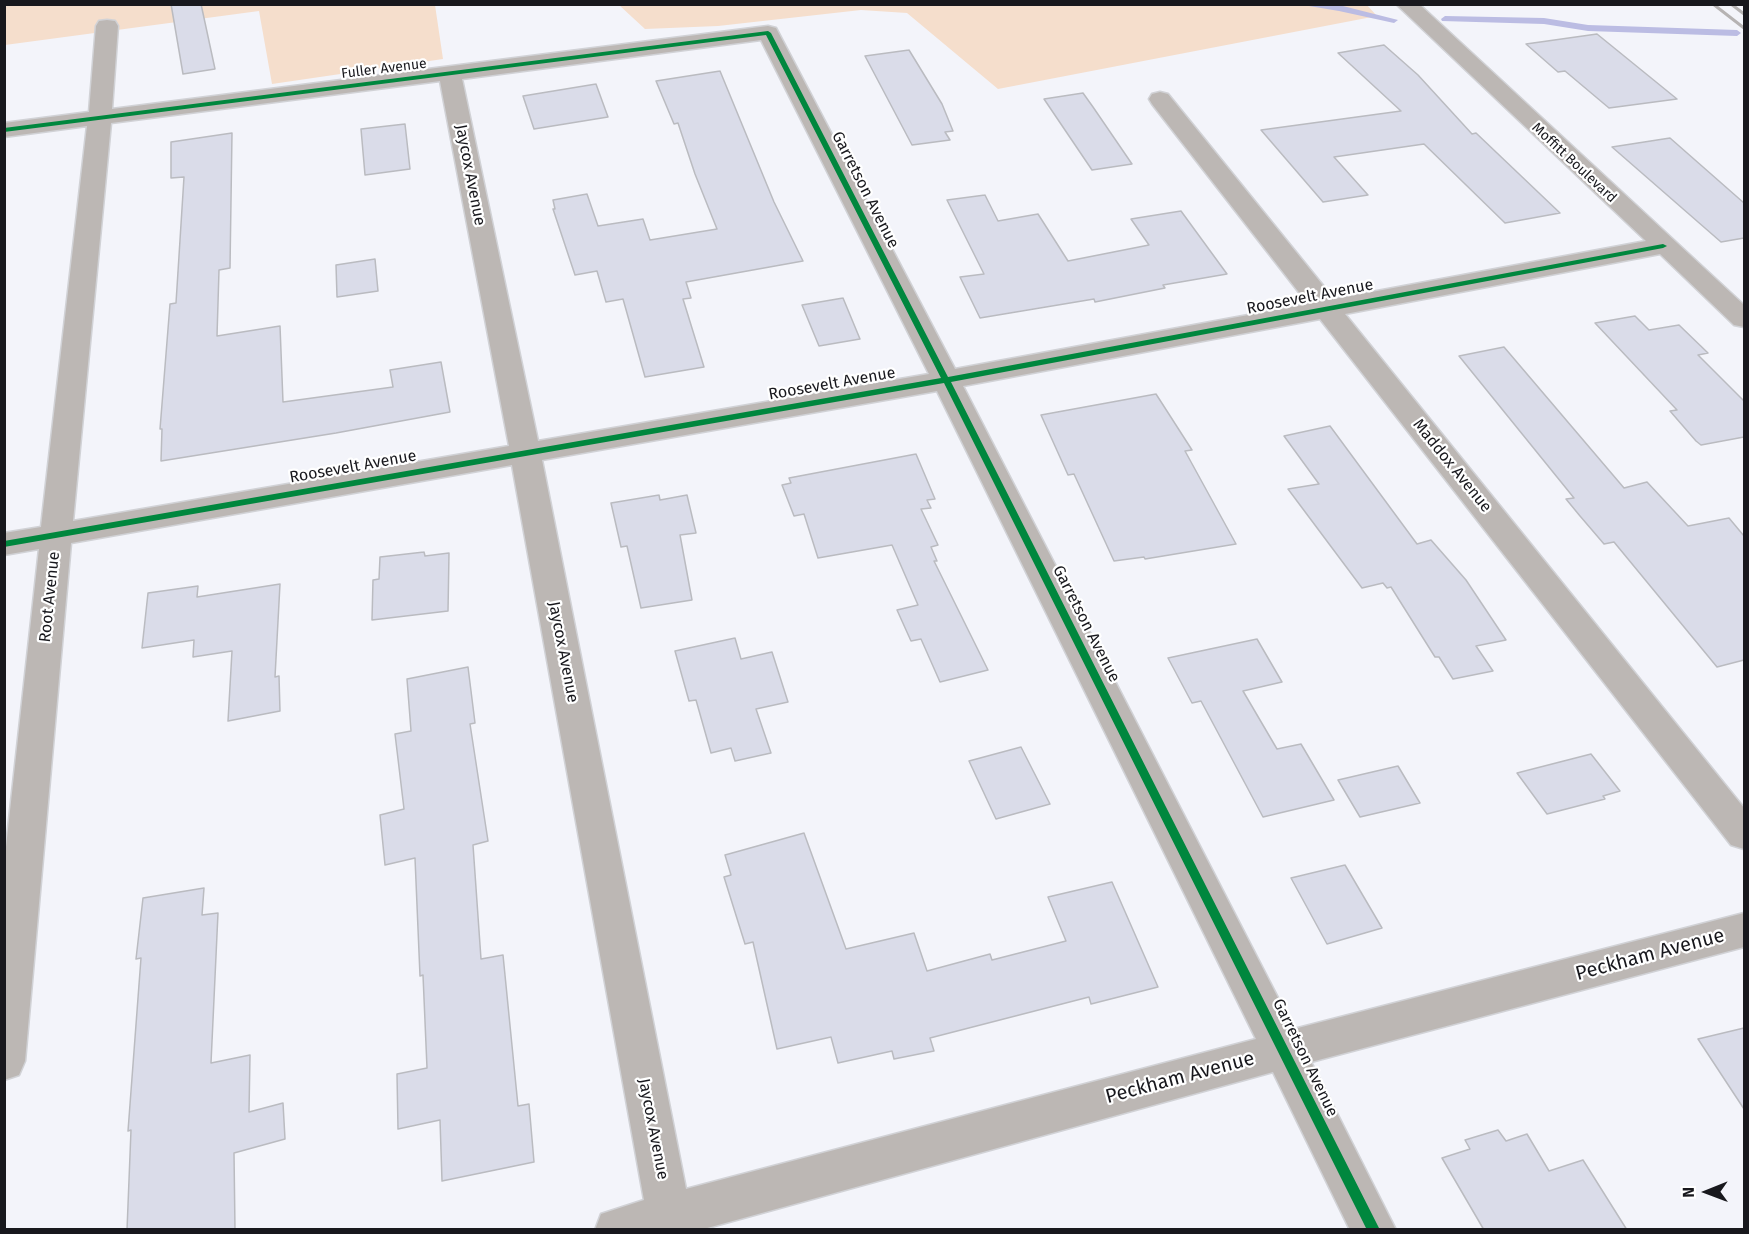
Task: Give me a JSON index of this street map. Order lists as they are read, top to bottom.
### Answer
{
  "streets": {
    "street": [
      "Fuller Avenue",
      "Moffitt Boulevard",
      "Jaycox Avenue",
      "Garretson Avenue",
      "Roosevelt Avenue",
      "Maddox Avenue",
      "Root Avenue",
      "Peckham Avenue"
    ]
  },
  "crossings": [
    ["Fuller Avenue", "Jaycox Avenue"],
    ["Fuller Avenue", "Garretson Avenue"],
    ["Fuller Avenue", "Root Avenue"],
    ["Moffitt Boulevard", "Roosevelt Avenue"],
    ["Jaycox Avenue", "Roosevelt Avenue"],
    ["Jaycox Avenue", "Peckham Avenue"],
    ["Garretson Avenue", "Roosevelt Avenue"],
    ["Garretson Avenue", "Peckham Avenue"],
    ["Roosevelt Avenue", "Maddox Avenue"],
    ["Roosevelt Avenue", "Root Avenue"]
  ],
  "north": "left"
}
